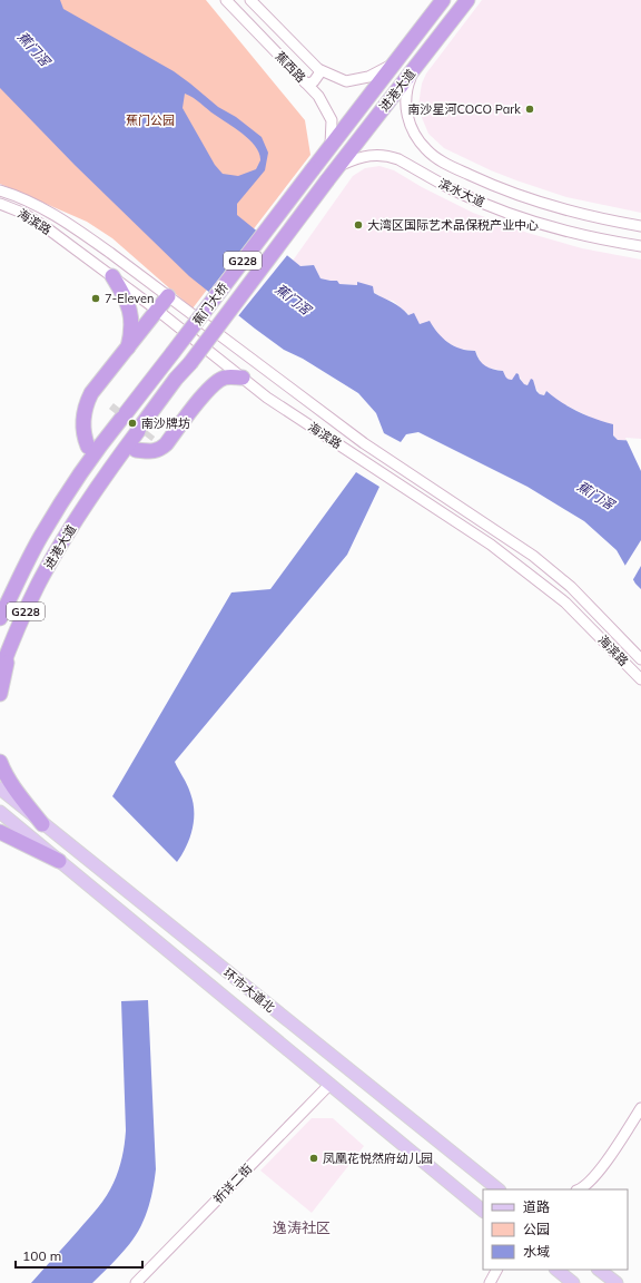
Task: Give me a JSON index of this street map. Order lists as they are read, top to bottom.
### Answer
{
  "streets": {
    "highway": ["进港大道", "G228", "蕉门大桥"],
    "main road": ["环市大道北"],
    "street": [
      "蕉西路",
      "滨水大道",
      "海滨路",
      "祈详二街"
    ]
  },
  "crossings": [
    ["蕉西路", "进港大道"],
    ["进港大道", "滨水大道"],
    ["进港大道", "蕉门大桥"],
    ["环市大道北", "祈详二街"]
  ],
  "districts": ["逸涛社区"],
  "water": ["蕉门滘"],
  "parks": ["蕉门公园"],
  "places": [
    "南沙星河COCO Park",
    "大湾区国际艺术品保税产业中心",
    "7-Eleven",
    "南沙牌坊",
    "凤凰花悦然府幼儿园"
  ],
  "legend": ["道路", "公园", "水域"],
  "scale_bar": "100 m"
}
